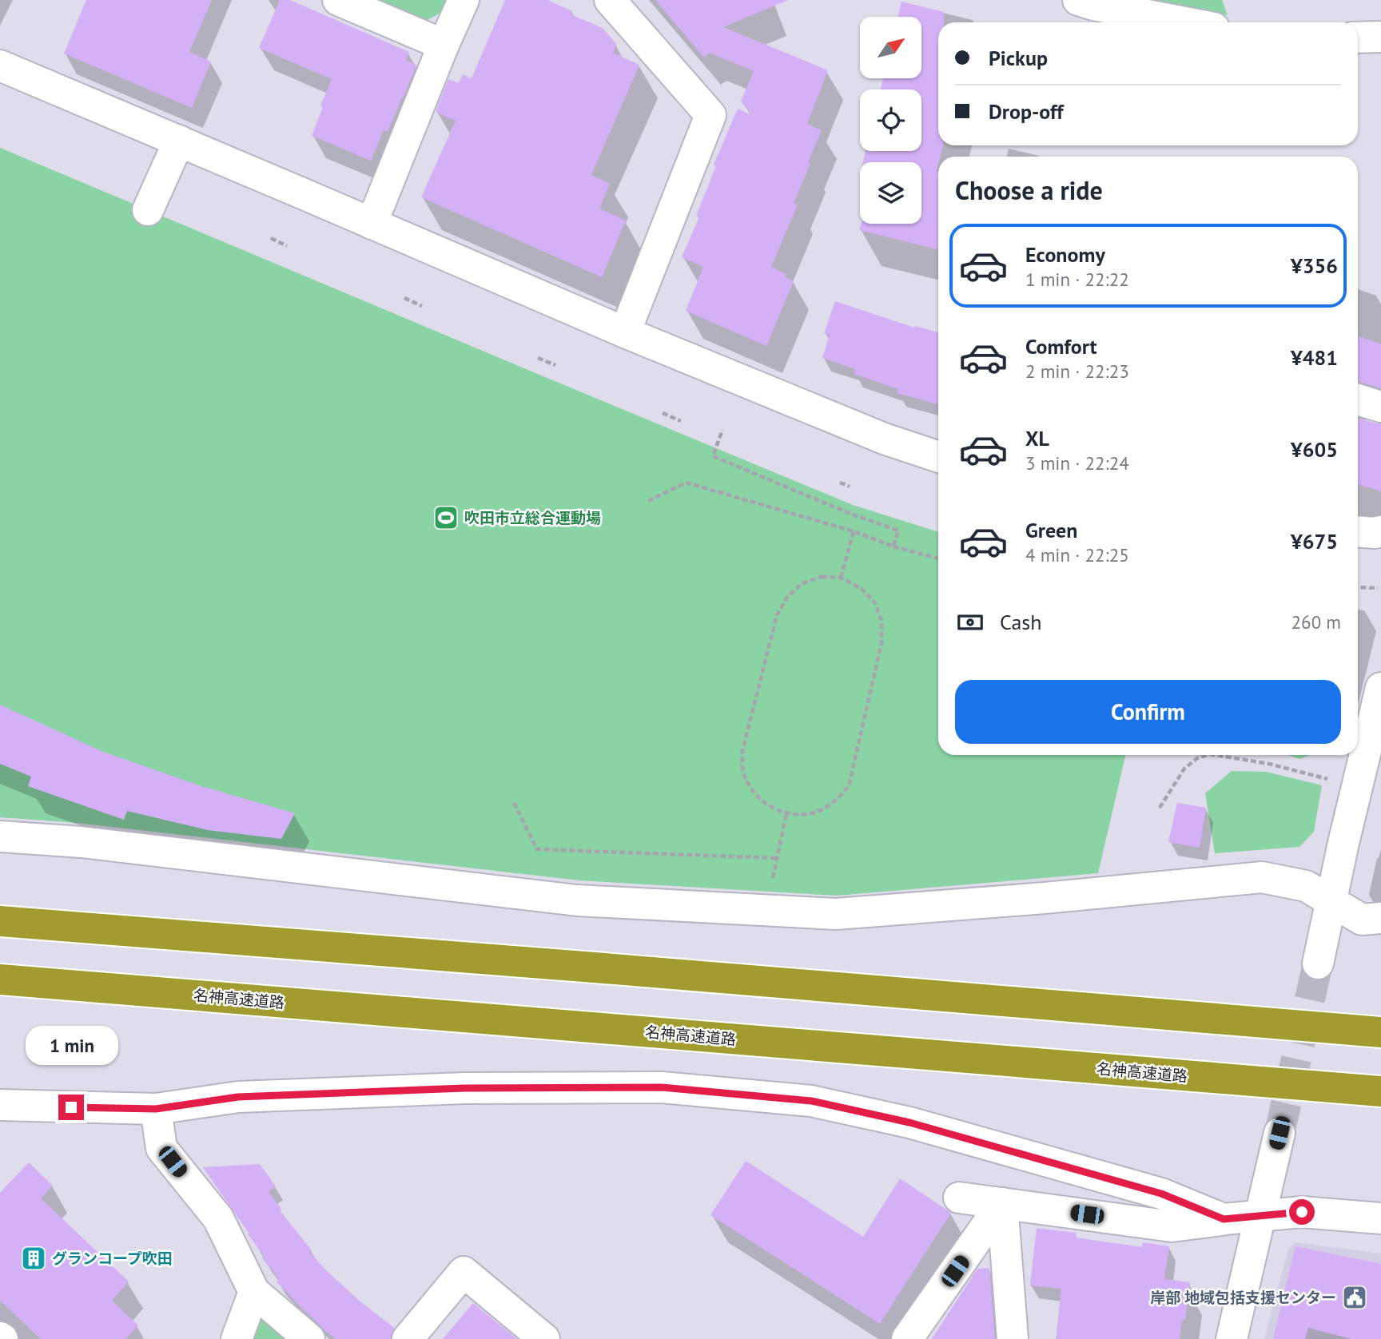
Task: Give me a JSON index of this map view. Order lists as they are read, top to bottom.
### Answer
{
  "streets": {
    "highway": ["名神高速道路"]
  },
  "places": {
    "sports": ["吹田市立総合運動場"],
    "building": ["グランコープ吹田"],
    "public building": ["岸部 地域包括支援センター"]
  },
  "north": "top right",
  "page": {
    "banner": ["Pickup", "Drop-off"],
    "heading": "Choose a ride",
    "list": [
      {
        "name": "Economy",
        "note": "1 min · 22:22",
        "value": "¥356"
      },
      {
        "name": "Comfort",
        "note": "2 min · 22:23",
        "value": "¥481"
      },
      {
        "name": "XL",
        "note": "3 min · 22:24",
        "value": "¥605"
      },
      {
        "name": "Green",
        "note": "4 min · 22:25",
        "value": "¥675"
      }
    ],
    "pay": ["Cash", "260 m"],
    "buttons": "Confirm",
    "bubble": "1 min"
  }
}
